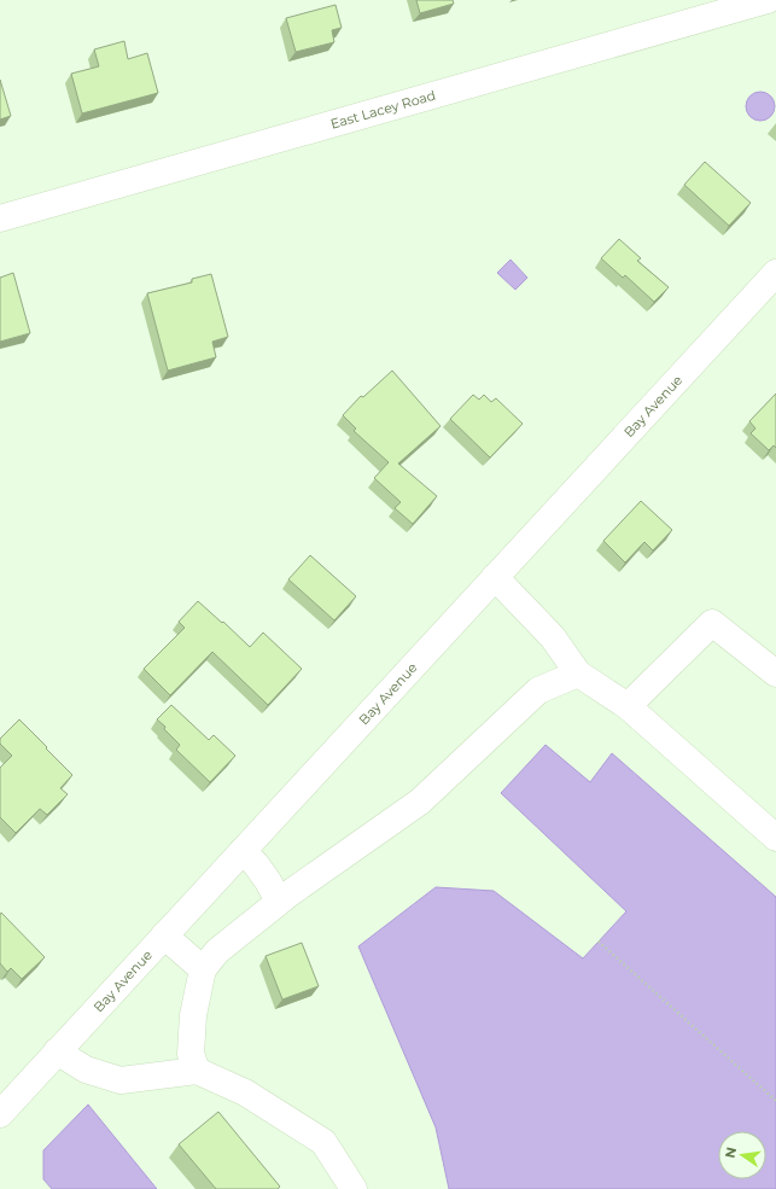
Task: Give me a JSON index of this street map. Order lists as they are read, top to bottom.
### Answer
{
  "streets": {
    "street": ["East Lacey Road", "Bay Avenue"]
  },
  "north": "left"
}
